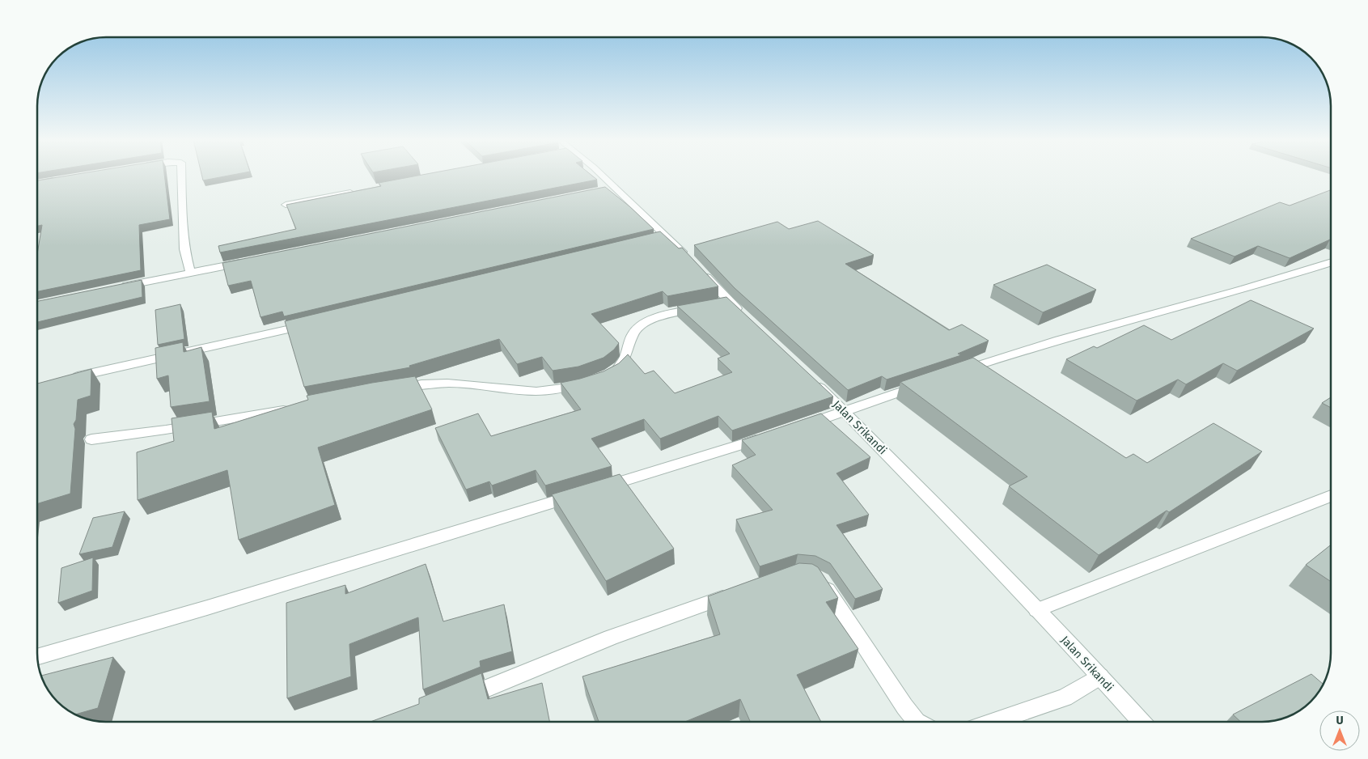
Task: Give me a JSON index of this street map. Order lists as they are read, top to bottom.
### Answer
{
  "streets": {
    "street": ["Jalan Srikandi"]
  },
  "north": "top"
}
